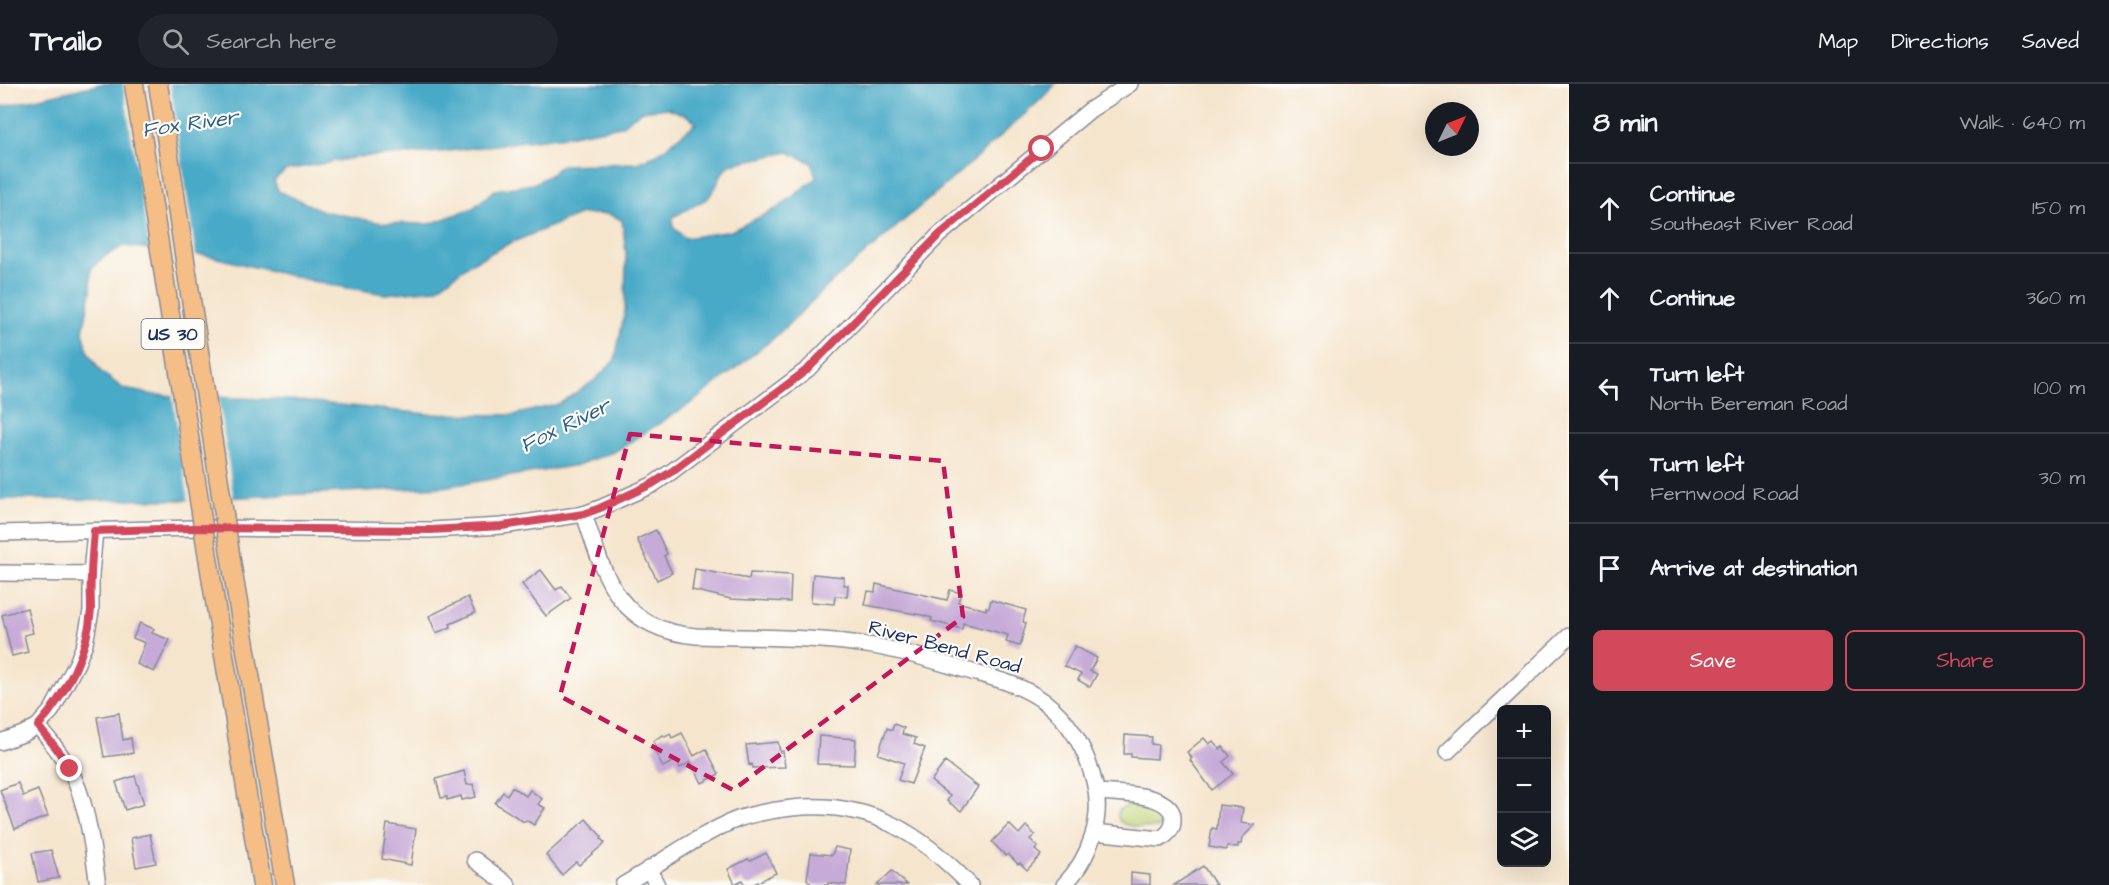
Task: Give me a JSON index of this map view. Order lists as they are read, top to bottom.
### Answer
{
  "streets": {
    "main road": ["US 30"],
    "street": ["River Bend Road"]
  },
  "water": ["Fox River"],
  "north": "top right",
  "page": {
    "header": "Trailo",
    "search": "Search here",
    "nav": ["Map", "Directions", "Saved"],
    "heading": ["8 min", "Walk · 640 m"],
    "list": [
      ["Continue", "Southeast River Road", "150 m"],
      ["Continue", "360 m"],
      ["Turn left", "North Bereman Road", "100 m"],
      ["Turn left", "Fernwood Road", "30 m"],
      "Arrive at destination"
    ],
    "buttons": ["Save", "Share"],
    "map_buttons": ["+", "−"]
  }
}
